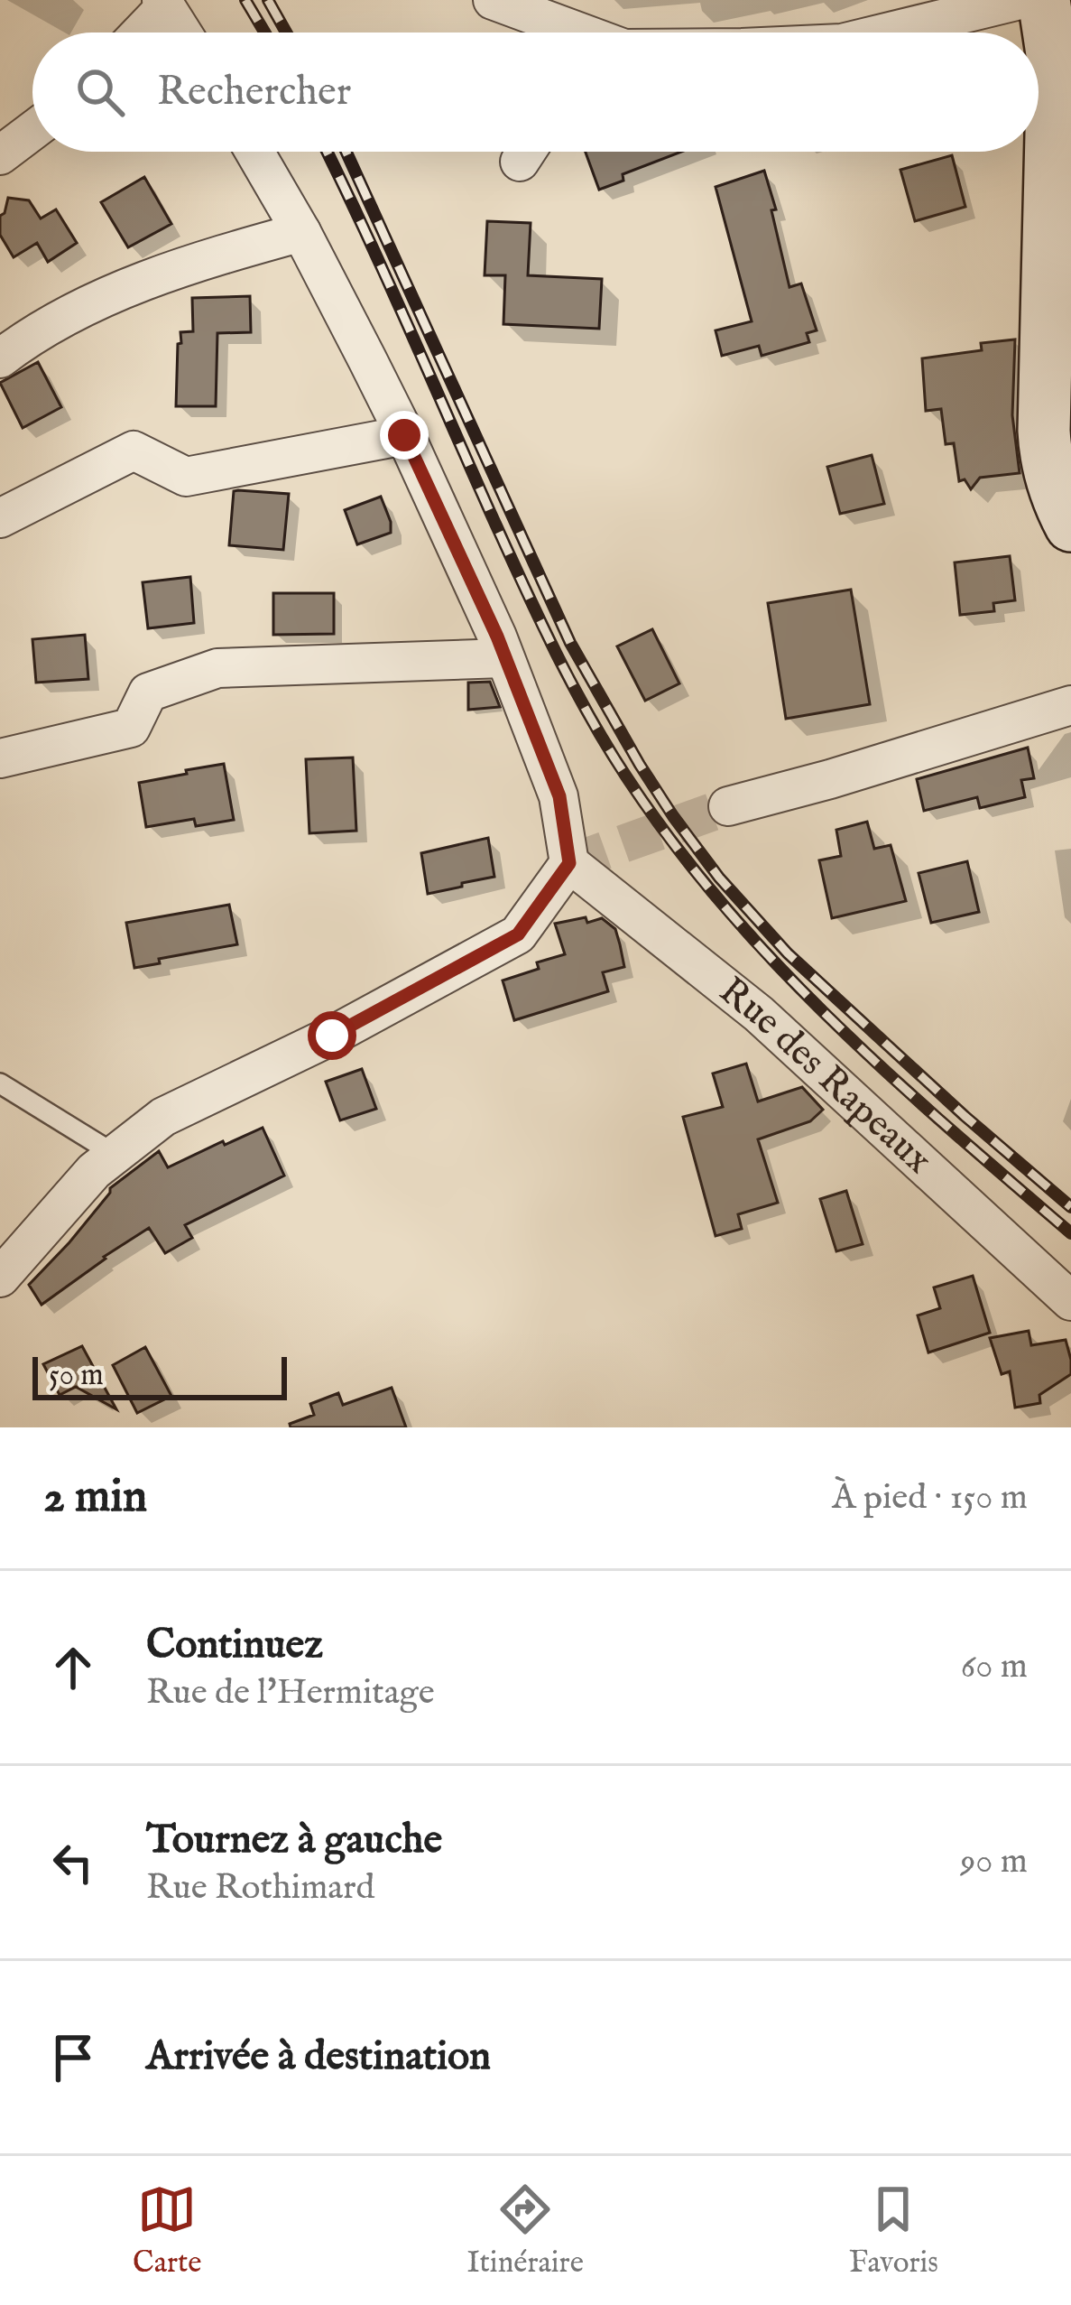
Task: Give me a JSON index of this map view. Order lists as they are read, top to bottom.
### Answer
{
  "streets": {
    "street": ["Rue des Rapeaux"]
  },
  "scale_bar": "50 m",
  "page": {
    "search": "Rechercher",
    "scale": "50 m",
    "heading": ["2 min", "À pied · 150 m"],
    "list": [
      ["Continuez", "Rue de l'Hermitage", "60 m"],
      ["Tournez à gauche", "Rue Rothimard", "90 m"],
      "Arrivée à destination"
    ],
    "nav": ["Carte", "Itinéraire", "Favoris"]
  }
}
